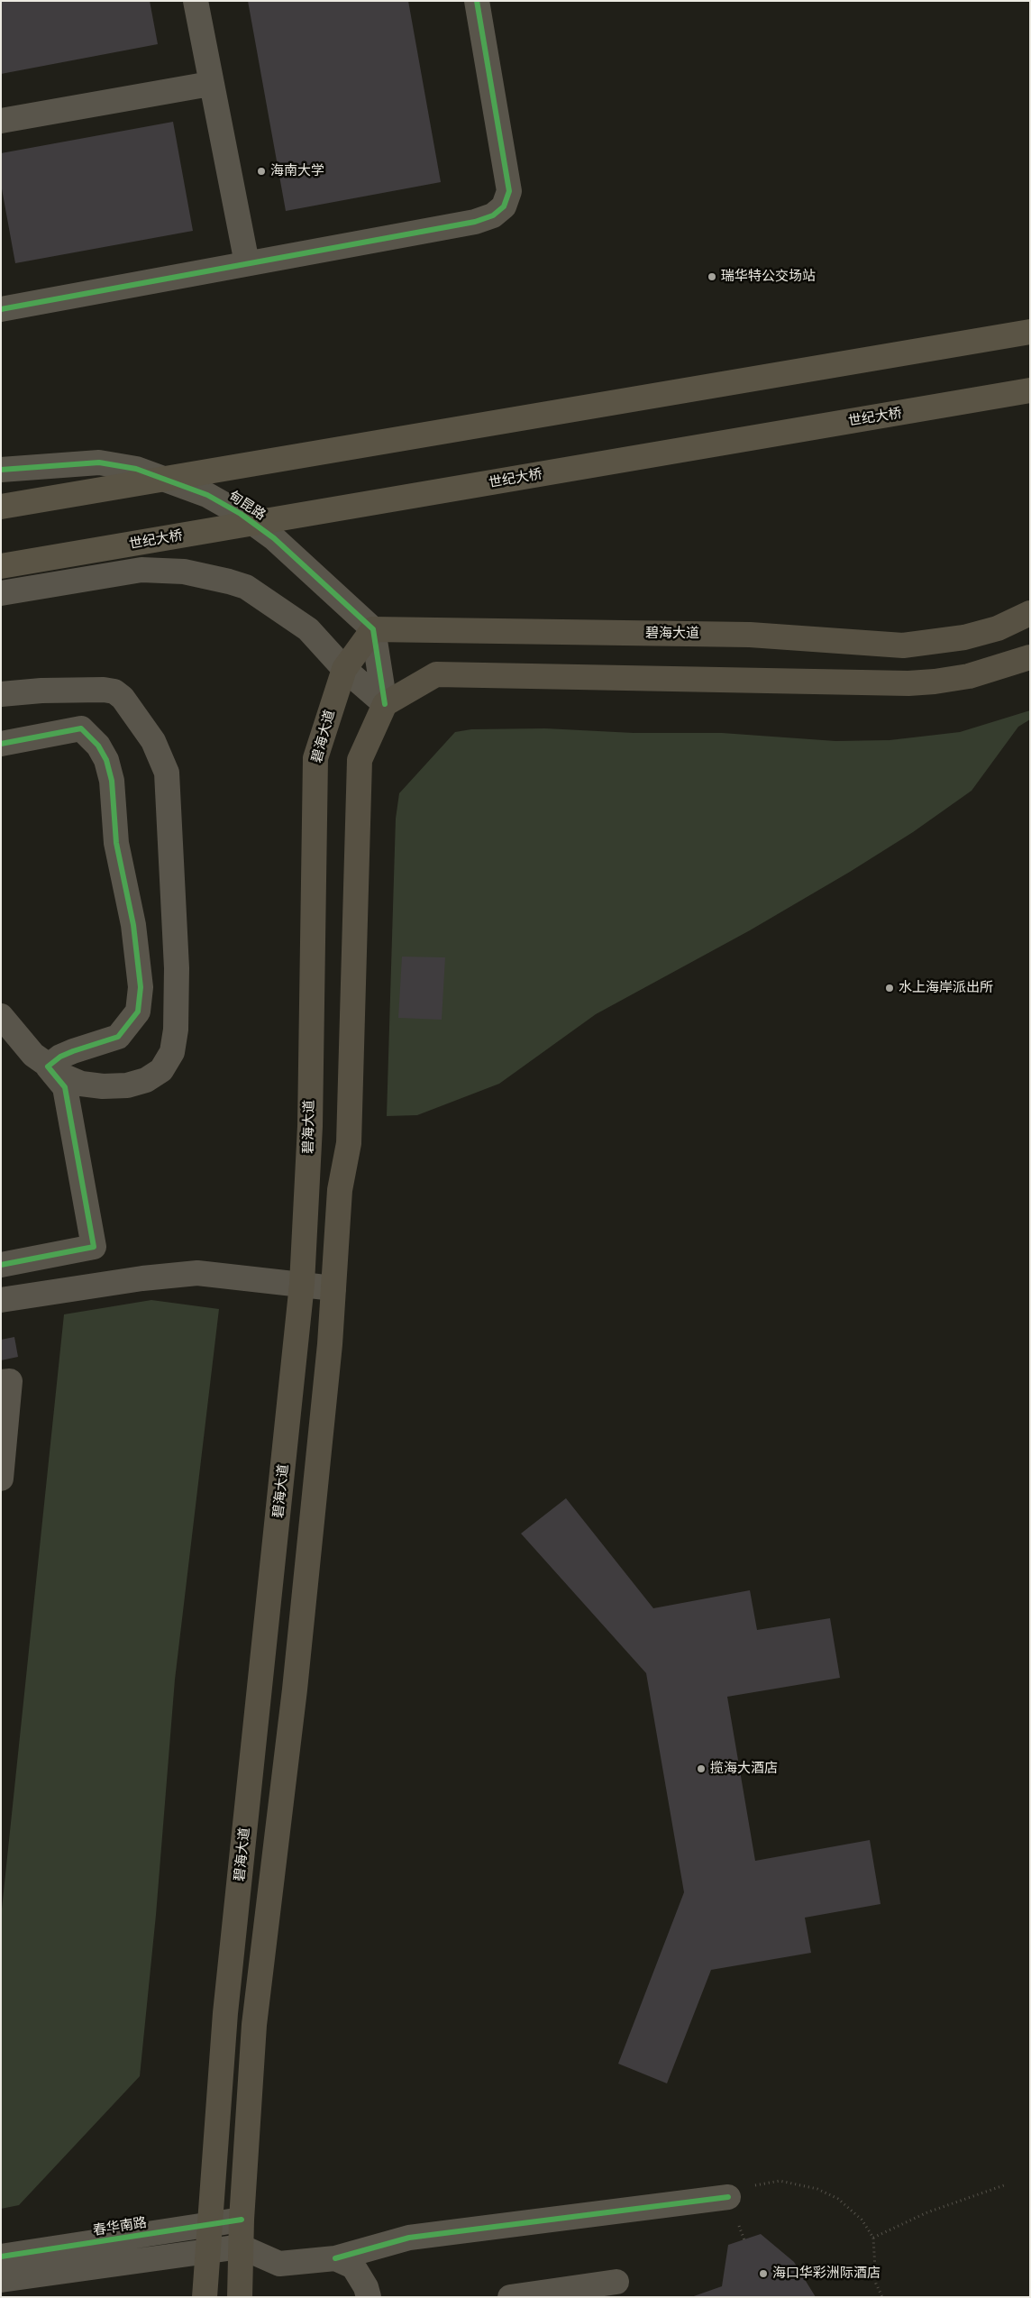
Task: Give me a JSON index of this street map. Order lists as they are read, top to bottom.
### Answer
{
  "streets": {
    "highway": ["世纪大桥"],
    "main road": ["碧海大道"],
    "street": ["甸昆路", "春华南路"]
  },
  "crossings": [
    ["甸昆路", "碧海大道"],
    ["碧海大道", "春华南路"]
  ],
  "places": [
    "海南大学",
    "瑞华特公交场站",
    "水上海岸派出所",
    "揽海大酒店",
    "海口华彩洲际酒店"
  ]
}
